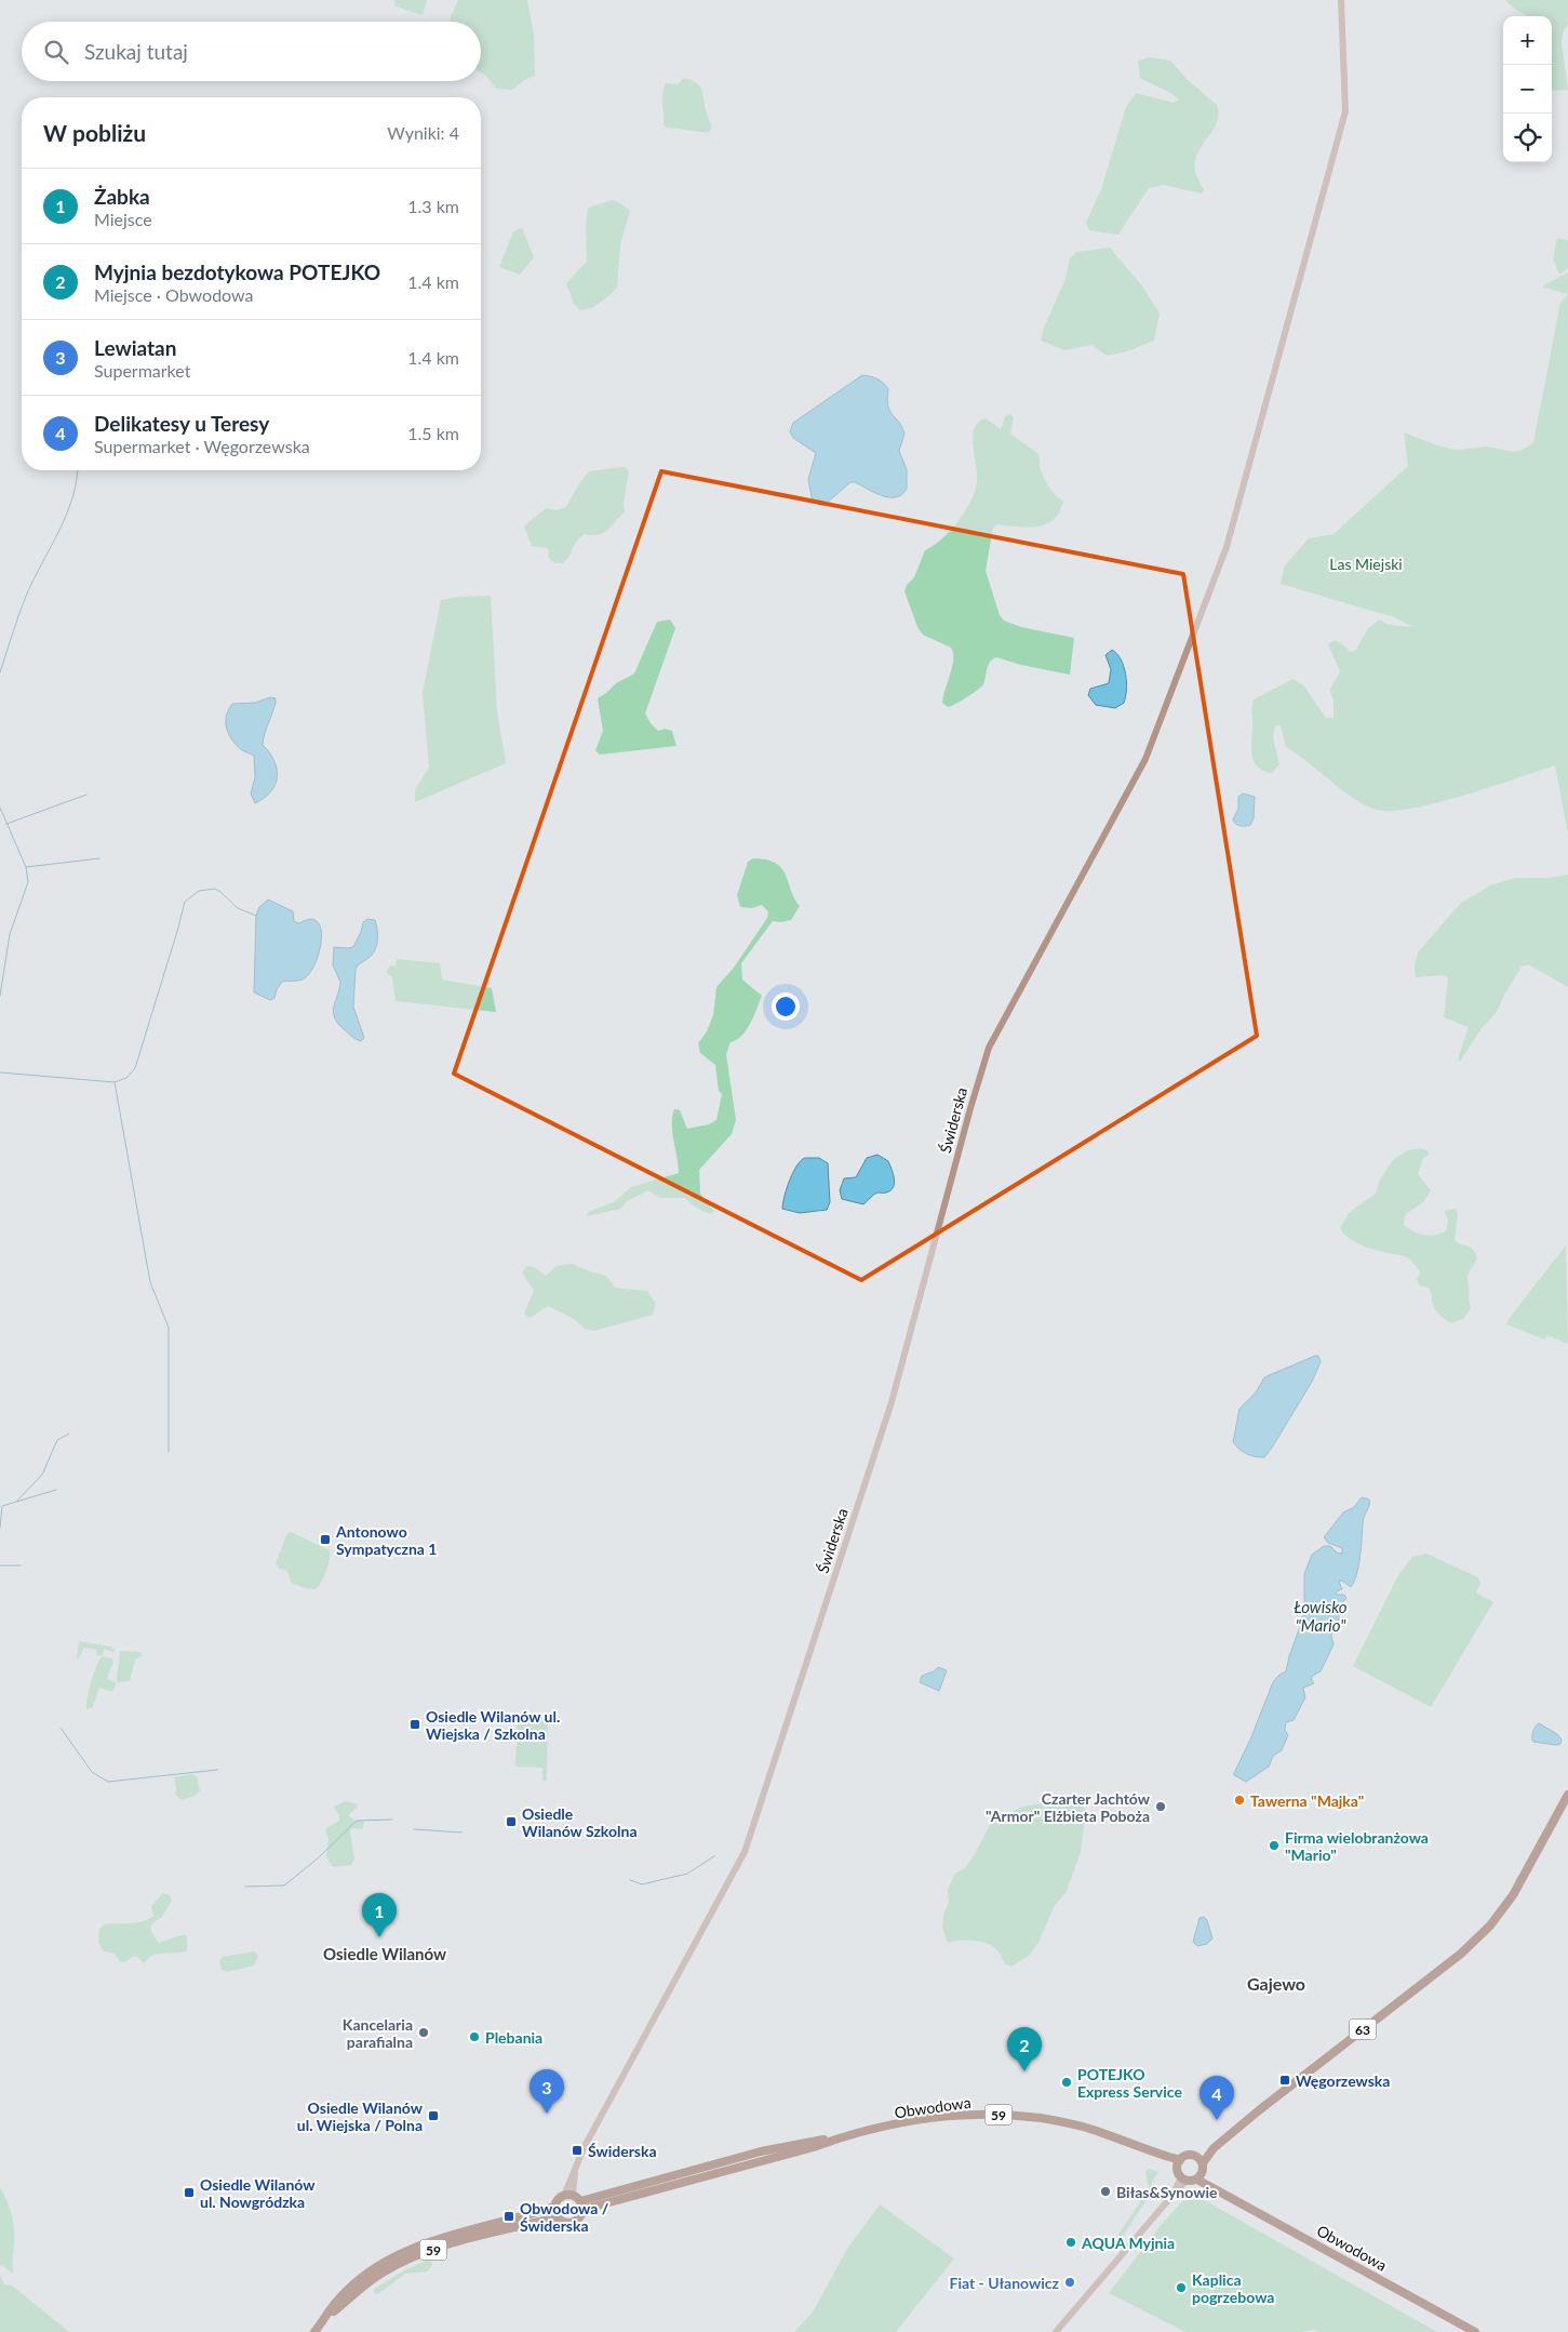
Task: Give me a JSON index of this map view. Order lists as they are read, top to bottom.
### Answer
{
  "streets": {
    "main road": ["63", "Obwodowa", "59"],
    "street": ["Świderska"]
  },
  "crossings": [
    ["Świderska", "Obwodowa"]
  ],
  "districts": ["Osiedle Wilanów", "Gajewo"],
  "water": ["Łowisko \"Mario\""],
  "parks": ["Las Miejski"],
  "places": {
    "transit": [
      "Antonowo Sympatyczna 1",
      "Osiedle Wilanów ul. Wiejska / Szkolna",
      "Osiedle Wilanów Szkolna",
      "Węgorzewska",
      "Osiedle Wilanów ul. Wiejska / Polna",
      "Świderska",
      "Osiedle Wilanów ul. Nowgródzka",
      "Obwodowa / Świderska"
    ],
    "other": [
      "Tawerna \"Majka\"",
      "Czarter Jachtów \"Armor\" Elżbieta Poboża",
      "Firma wielobranżowa \"Mario\"",
      "Kancelaria parafialna",
      "Plebania",
      "POTEJKO Express Service",
      "Biłas&Synowie",
      "AQUA Myjnia",
      "Fiat - Ułanowicz",
      "Kaplica pogrzebowa"
    ]
  },
  "page": {
    "map_buttons": ["+", "−"],
    "search": "Szukaj tutaj",
    "heading": ["W pobliżu", "Wyniki: 4"],
    "list": [
      {
        "mark": "1",
        "name": "Żabka",
        "note": "Miejsce",
        "value": "1.3 km"
      },
      {
        "mark": "2",
        "name": "Myjnia bezdotykowa POTEJKO",
        "note": "Miejsce · Obwodowa",
        "value": "1.4 km"
      },
      {
        "mark": "3",
        "name": "Lewiatan",
        "note": "Supermarket",
        "value": "1.4 km"
      },
      {
        "mark": "4",
        "name": "Delikatesy u Teresy",
        "note": "Supermarket · Węgorzewska",
        "value": "1.5 km"
      }
    ],
    "pins": [
      "1",
      "2",
      "3",
      "4"
    ]
  }
}
